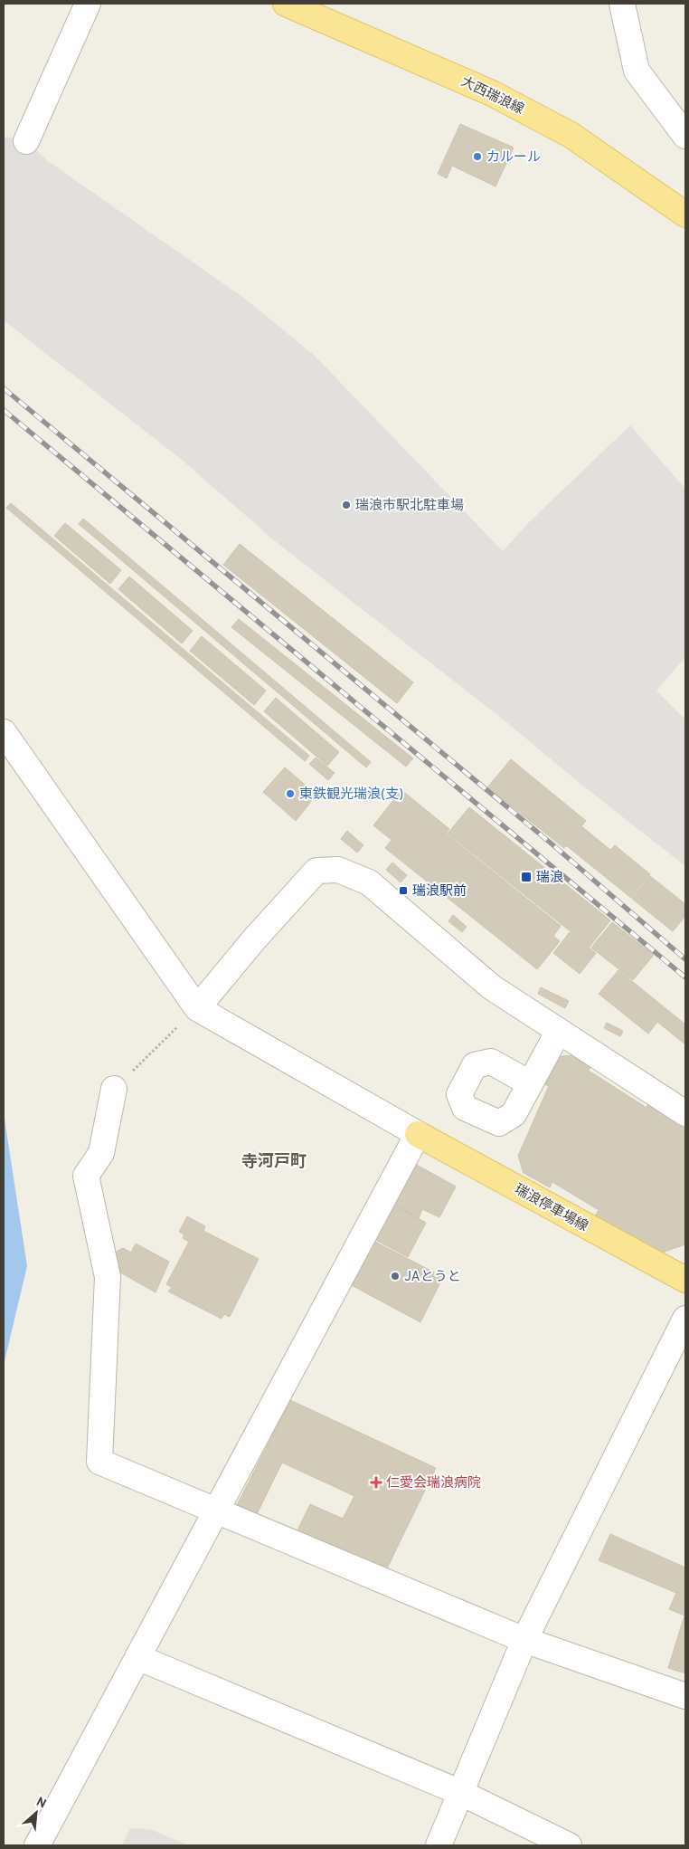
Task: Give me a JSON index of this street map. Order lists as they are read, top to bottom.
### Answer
{
  "streets": {
    "main road": ["大西瑞浪線", "瑞浪停車場線"]
  },
  "districts": ["寺河戸町"],
  "places": {
    "other": [
      "カルール",
      "瑞浪市駅北駐車場",
      "東鉄観光瑞浪(支)",
      "JAとうと"
    ],
    "transit": ["瑞浪", "瑞浪駅前"],
    "health": ["仁愛会瑞浪病院"]
  },
  "north": "top right"
}
